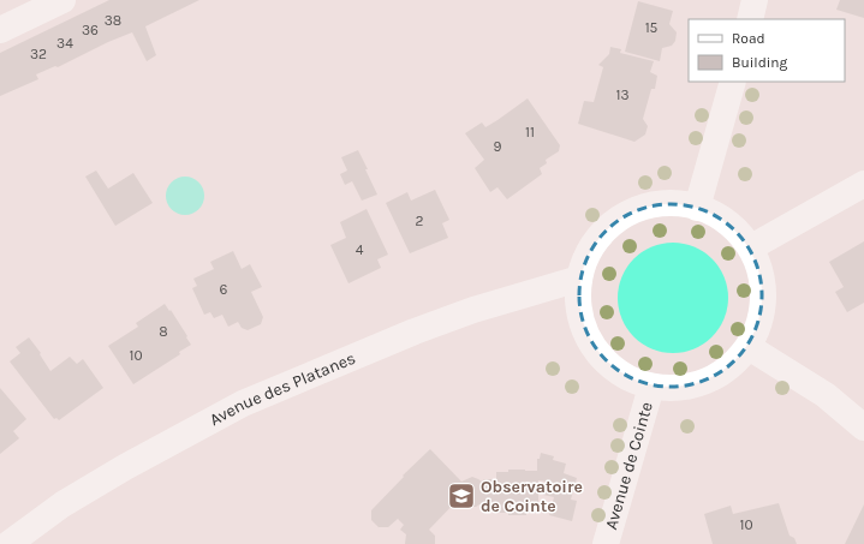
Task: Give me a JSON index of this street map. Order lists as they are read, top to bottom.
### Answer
{
  "streets": {
    "street": ["Avenue des Platanes", "Avenue de Cointe"]
  },
  "places": {
    "school or university": ["Observatoire de Cointe"]
  },
  "house_numbers": [
    "38",
    "15",
    "36",
    "34",
    "32",
    "13",
    "11",
    "9",
    "2",
    "4",
    "6",
    "8",
    "10",
    "10"
  ],
  "legend": ["Road", "Building"]
}
